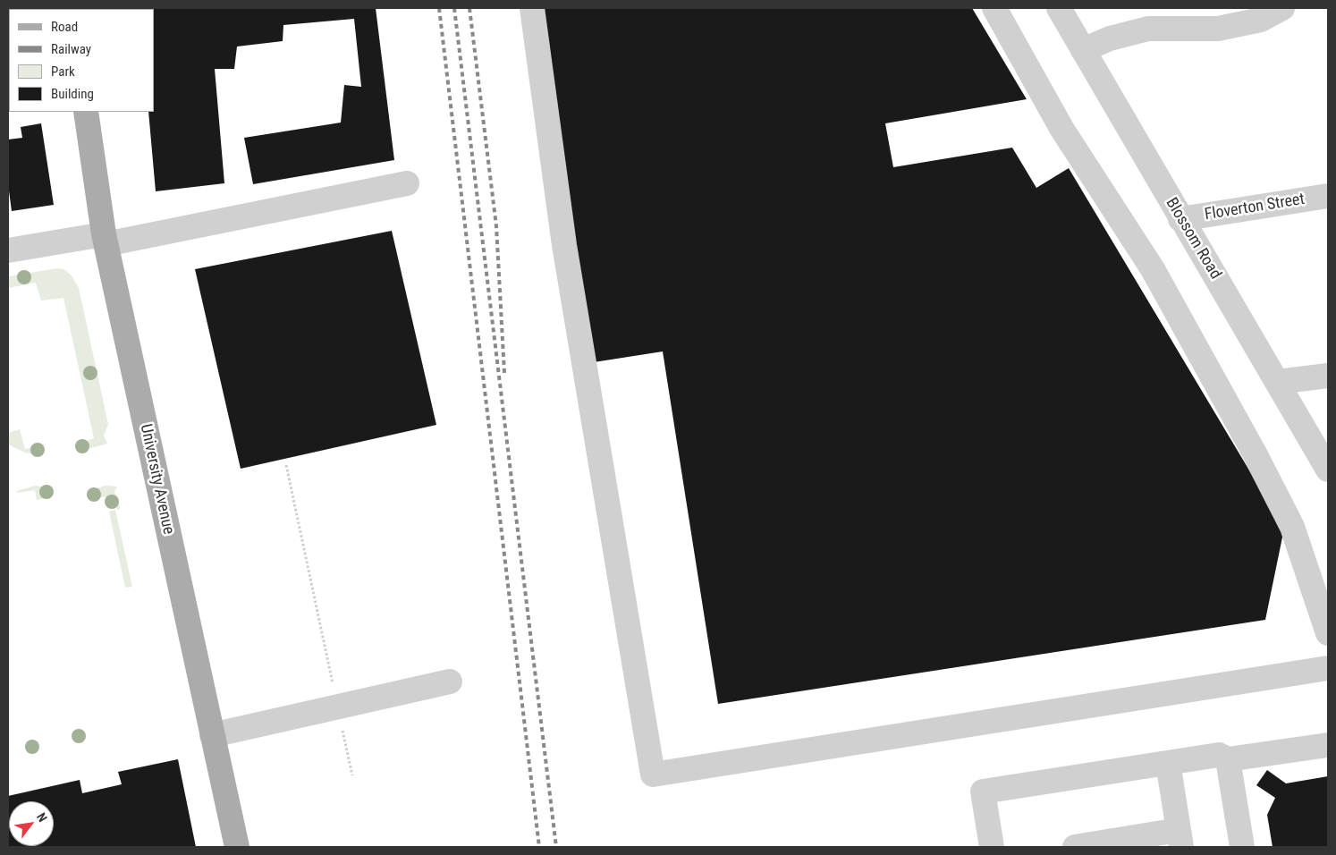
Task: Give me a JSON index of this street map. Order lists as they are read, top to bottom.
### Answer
{
  "streets": {
    "main road": ["University Avenue"],
    "street": ["Floverton Street", "Blossom Road"]
  },
  "crossings": [
    ["Floverton Street", "Blossom Road"]
  ],
  "legend": [
    "Road",
    "Railway",
    "Park",
    "Building"
  ],
  "north": "top right"
}
